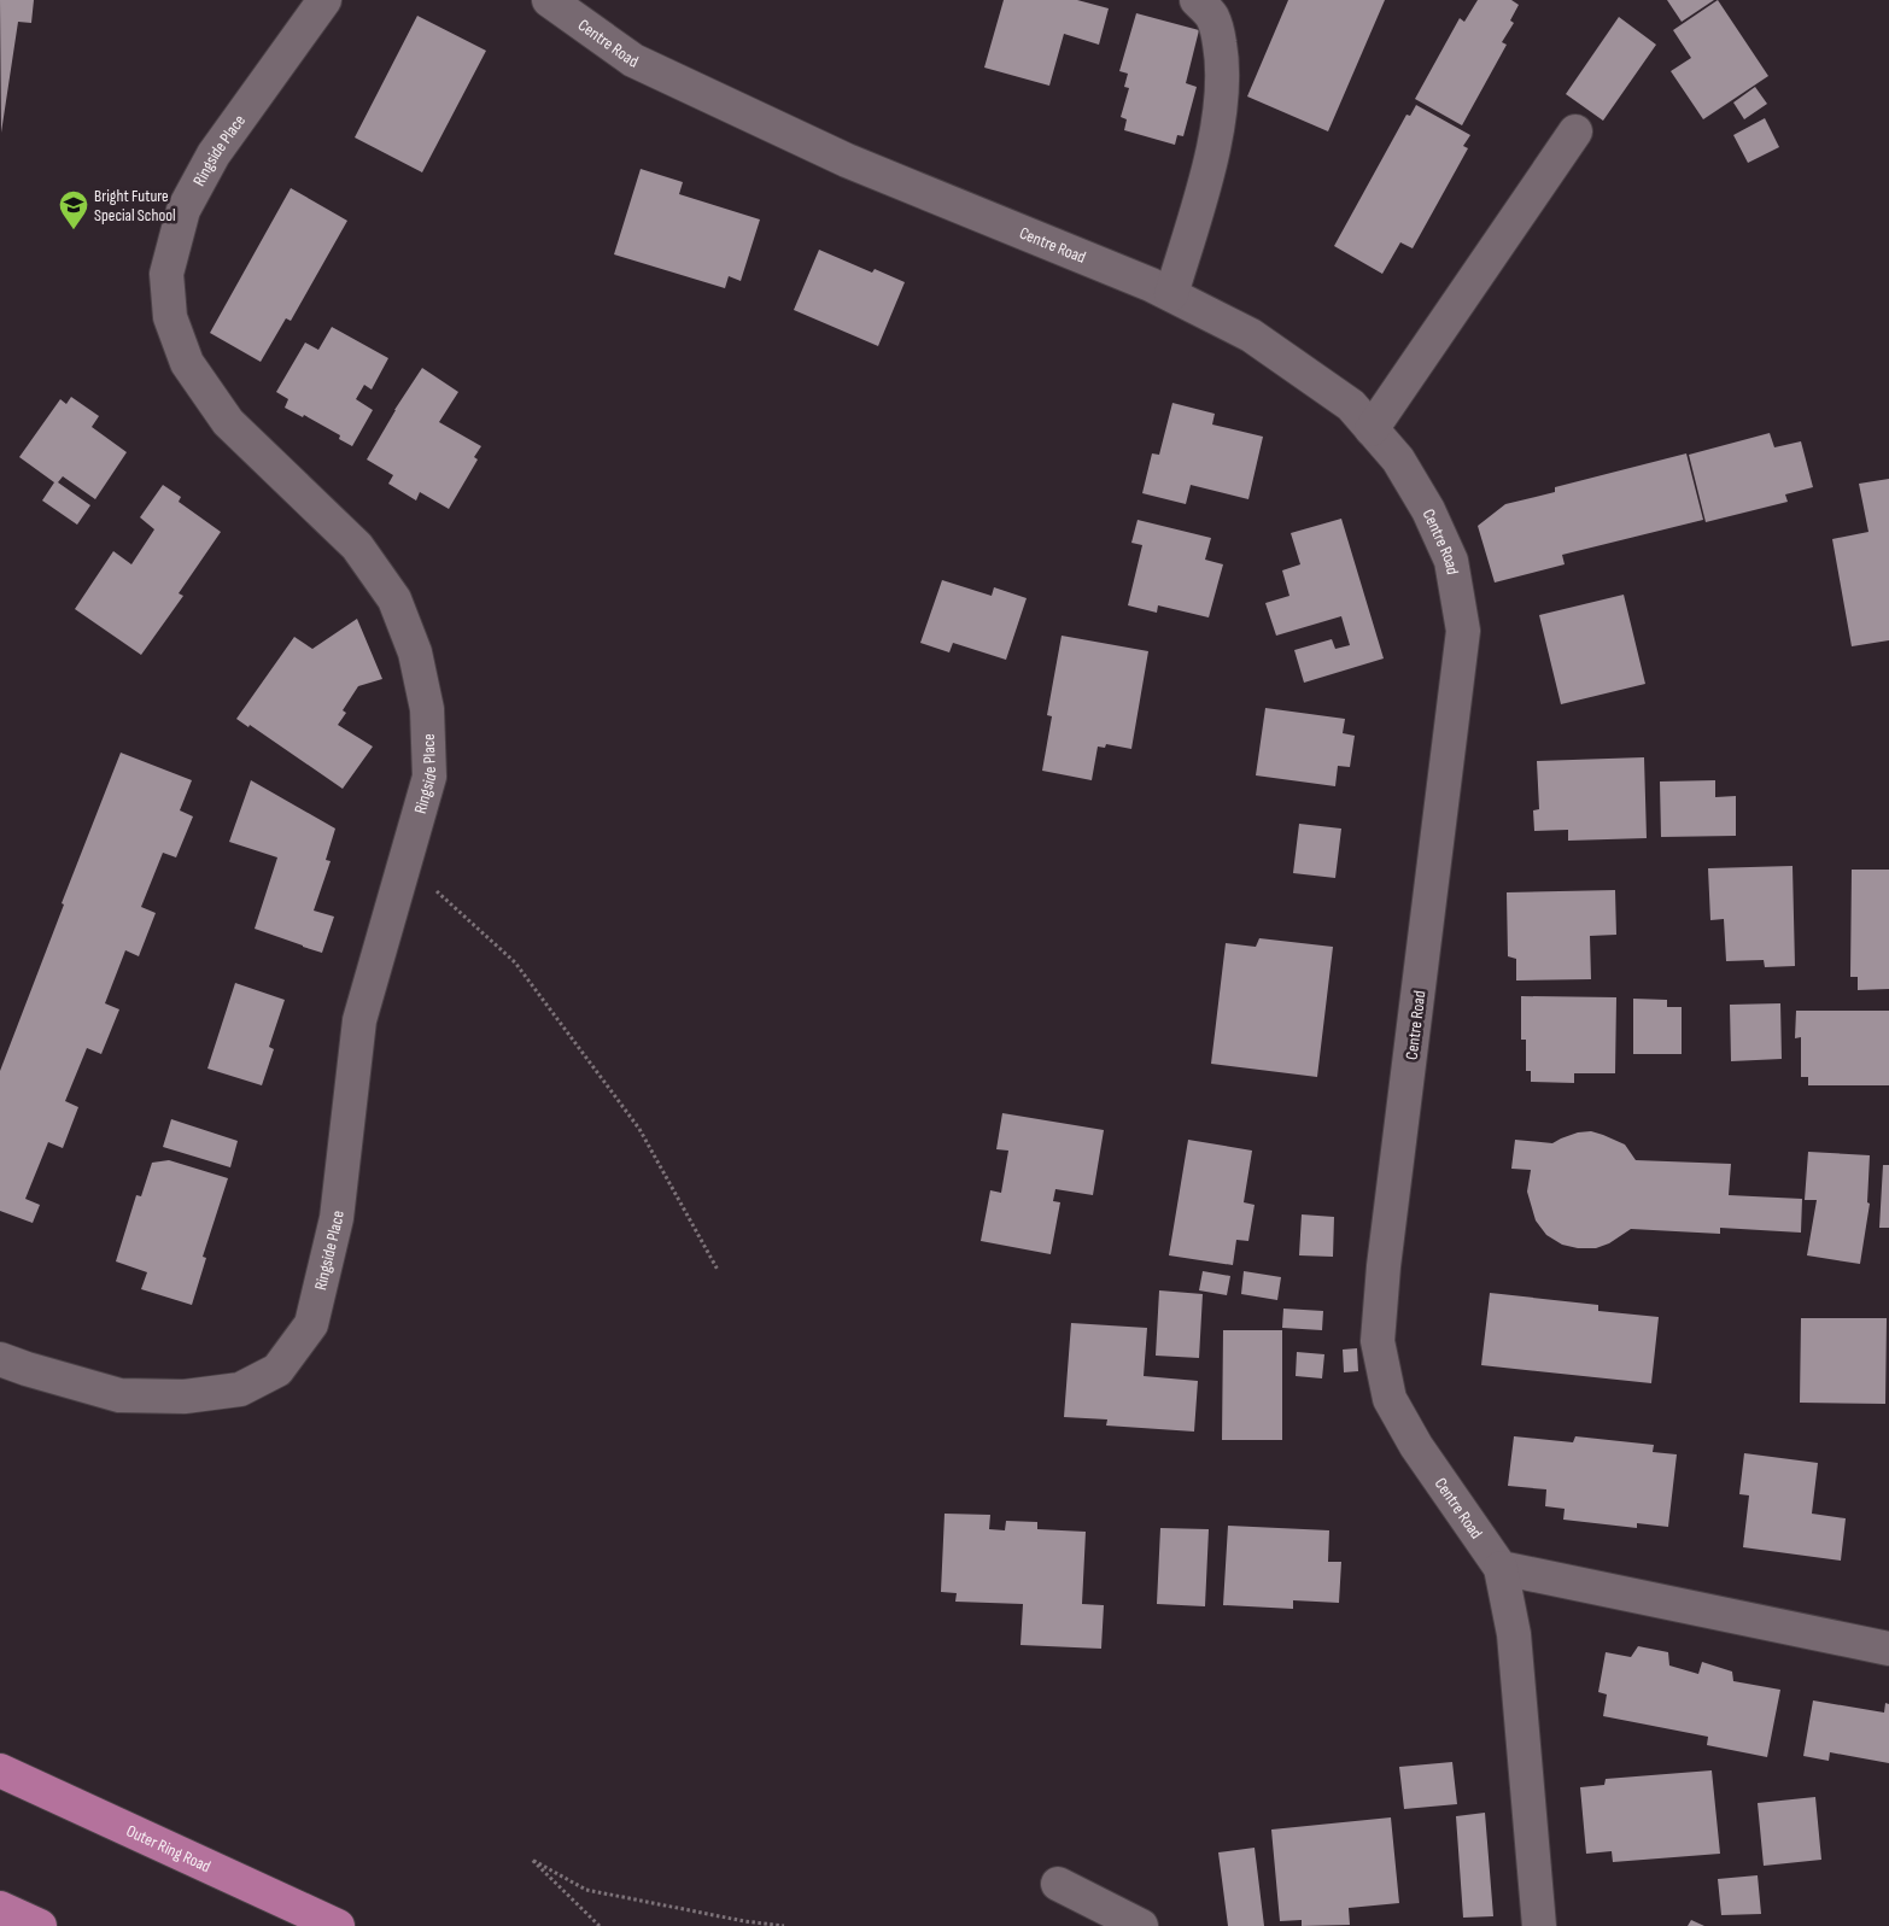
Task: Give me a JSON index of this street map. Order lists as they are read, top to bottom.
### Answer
{
  "streets": {
    "highway": ["Outer Ring Road"],
    "street": ["Centre Road", "Ringside Place"]
  },
  "places": {
    "school or university": ["Bright Future Special School"]
  }
}
